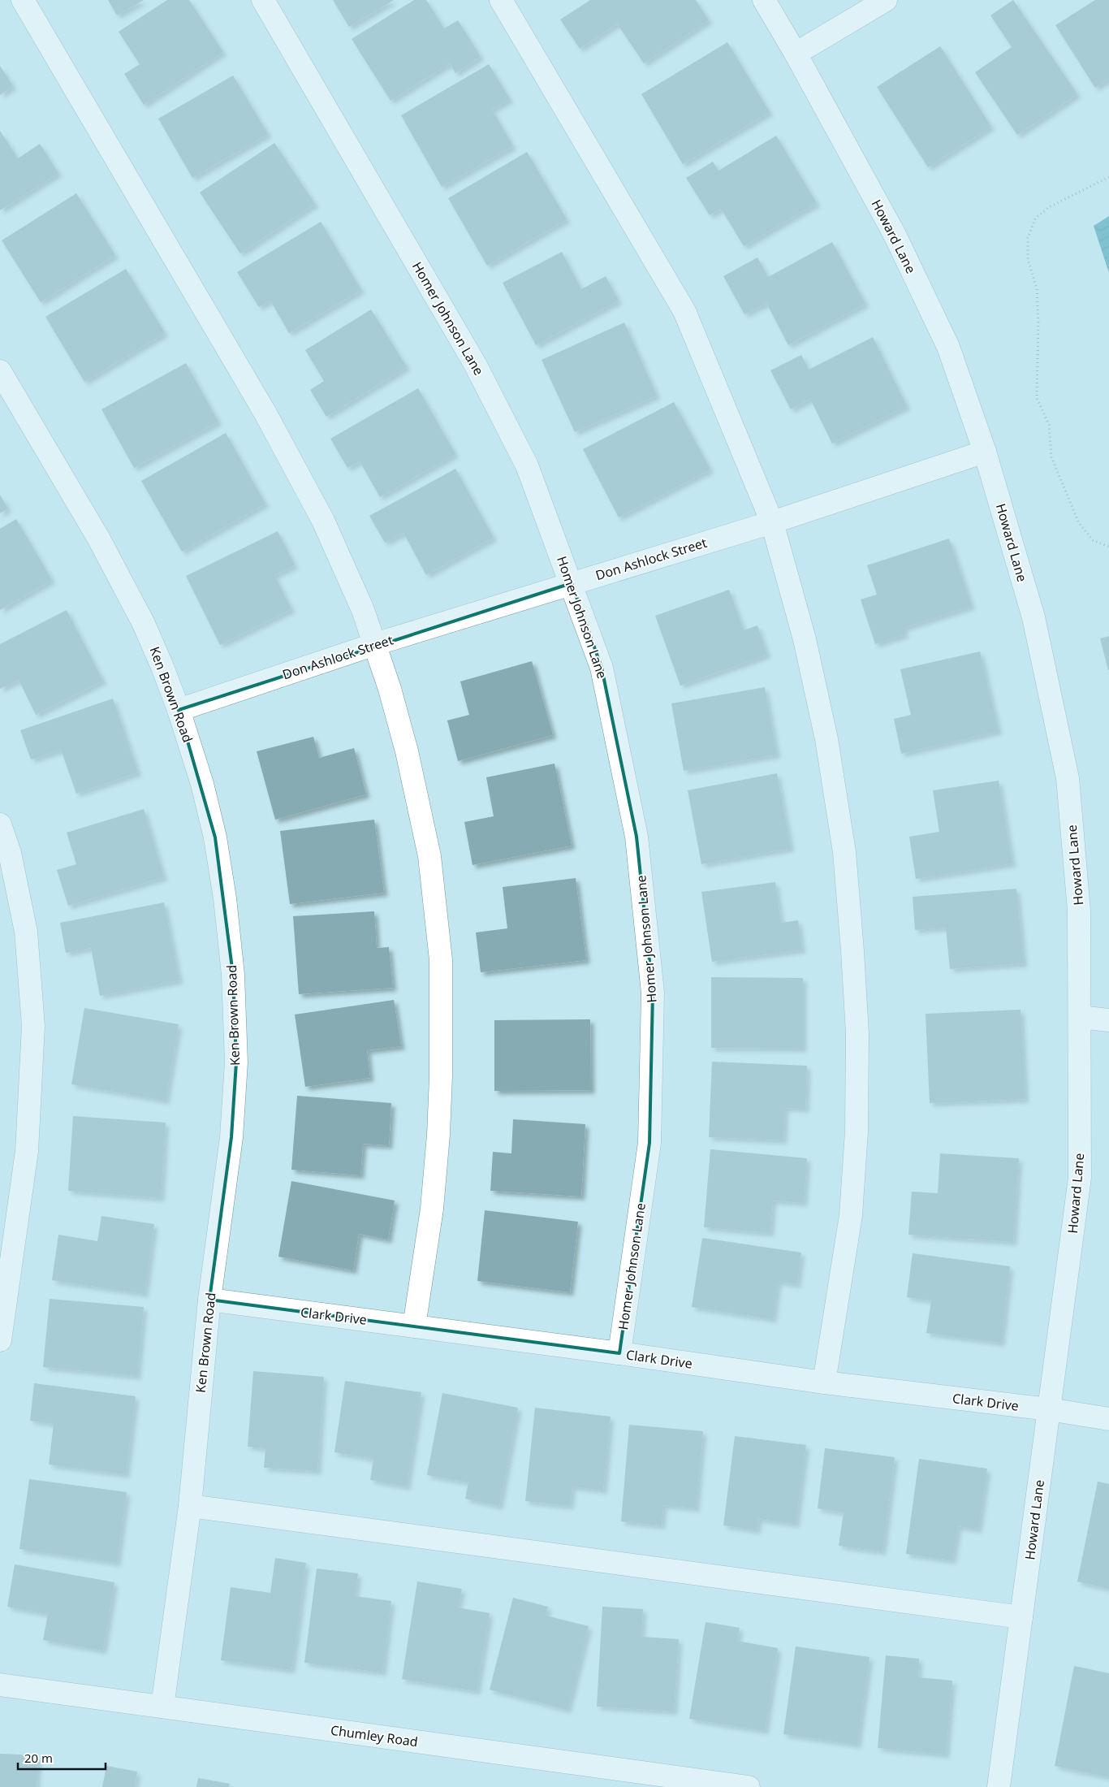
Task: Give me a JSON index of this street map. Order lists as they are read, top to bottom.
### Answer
{
  "streets": {
    "street": [
      "Howard Lane",
      "Homer Johnson Lane",
      "Don Ashlock Street",
      "Ken Brown Road",
      "Clark Drive",
      "Chumley Road"
    ]
  },
  "crossings": [
    ["Howard Lane", "Don Ashlock Street"],
    ["Howard Lane", "Clark Drive"],
    ["Homer Johnson Lane", "Don Ashlock Street"],
    ["Homer Johnson Lane", "Clark Drive"],
    ["Don Ashlock Street", "Ken Brown Road"],
    ["Ken Brown Road", "Clark Drive"],
    ["Ken Brown Road", "Chumley Road"]
  ],
  "scale_bar": "20 m"
}
